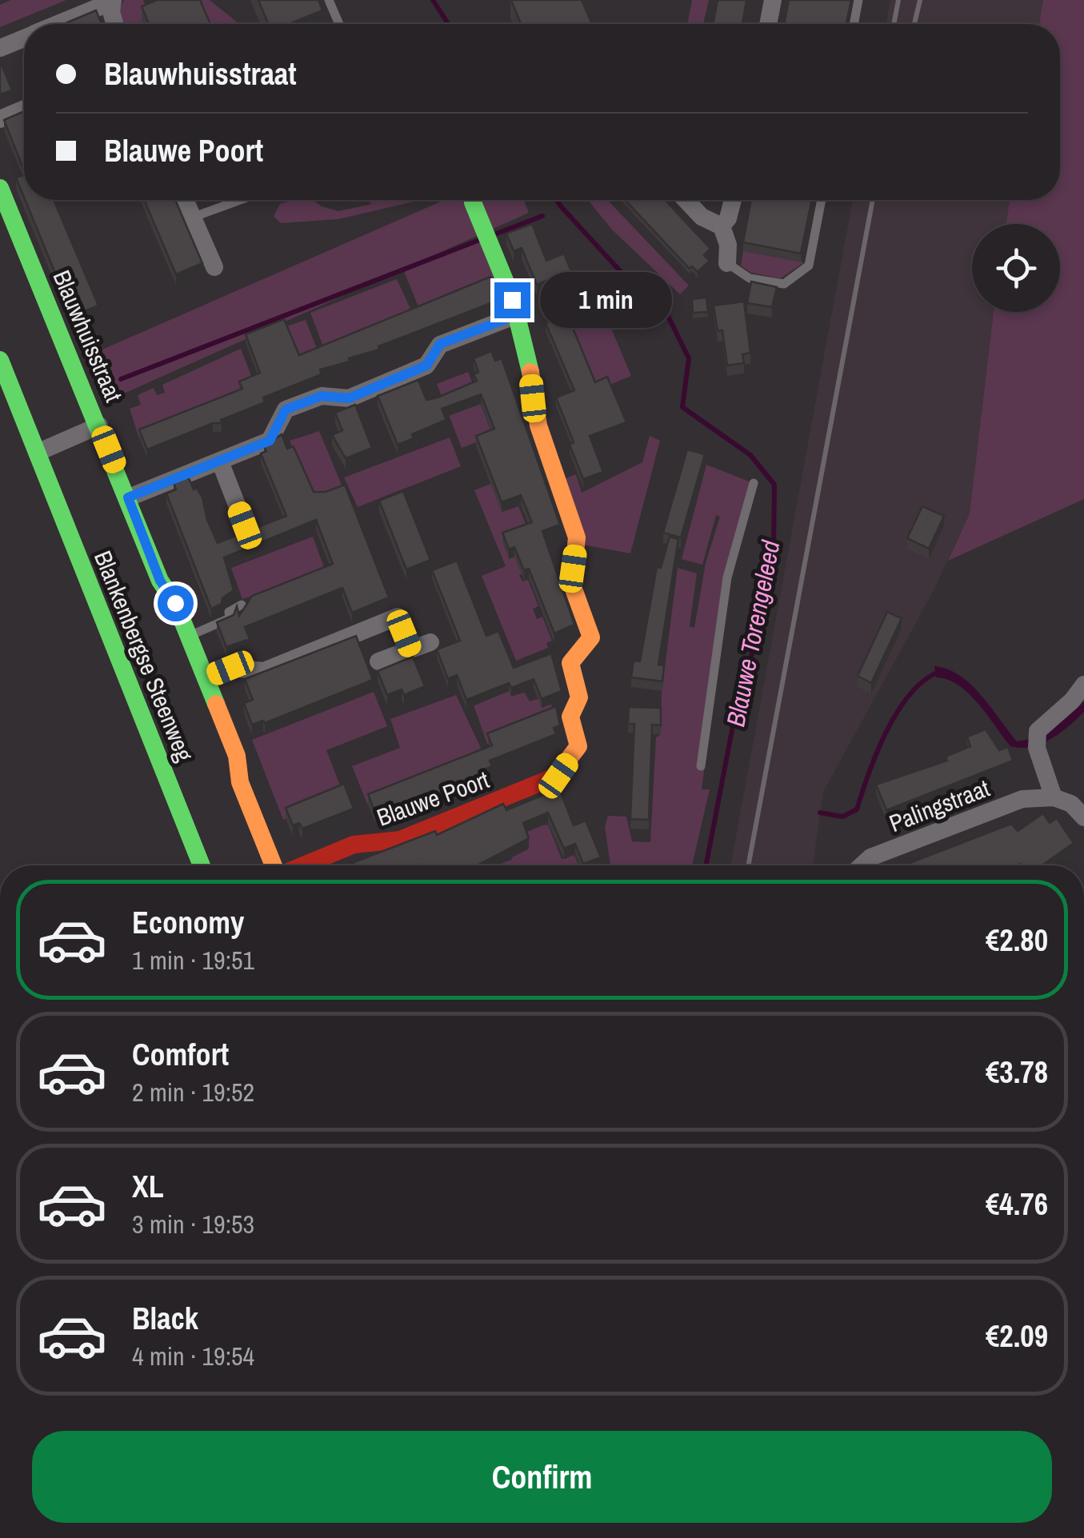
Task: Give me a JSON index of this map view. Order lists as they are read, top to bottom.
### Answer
{
  "streets": {
    "street": [
      "Blauwhuisstraat",
      "Blankenbergse Steenweg",
      "Blauwe Poort",
      "Palingstraat"
    ]
  },
  "water": ["Blauwe Torengeleed"],
  "page": {
    "banner": ["Blauwhuisstraat", "Blauwe Poort"],
    "bubble": "1 min",
    "list": [
      {
        "name": "Economy",
        "note": "1 min · 19:51",
        "value": "€2.80"
      },
      {
        "name": "Comfort",
        "note": "2 min · 19:52",
        "value": "€3.78"
      },
      {
        "name": "XL",
        "note": "3 min · 19:53",
        "value": "€4.76"
      },
      {
        "name": "Black",
        "note": "4 min · 19:54",
        "value": "€2.09"
      }
    ],
    "buttons": "Confirm"
  }
}
